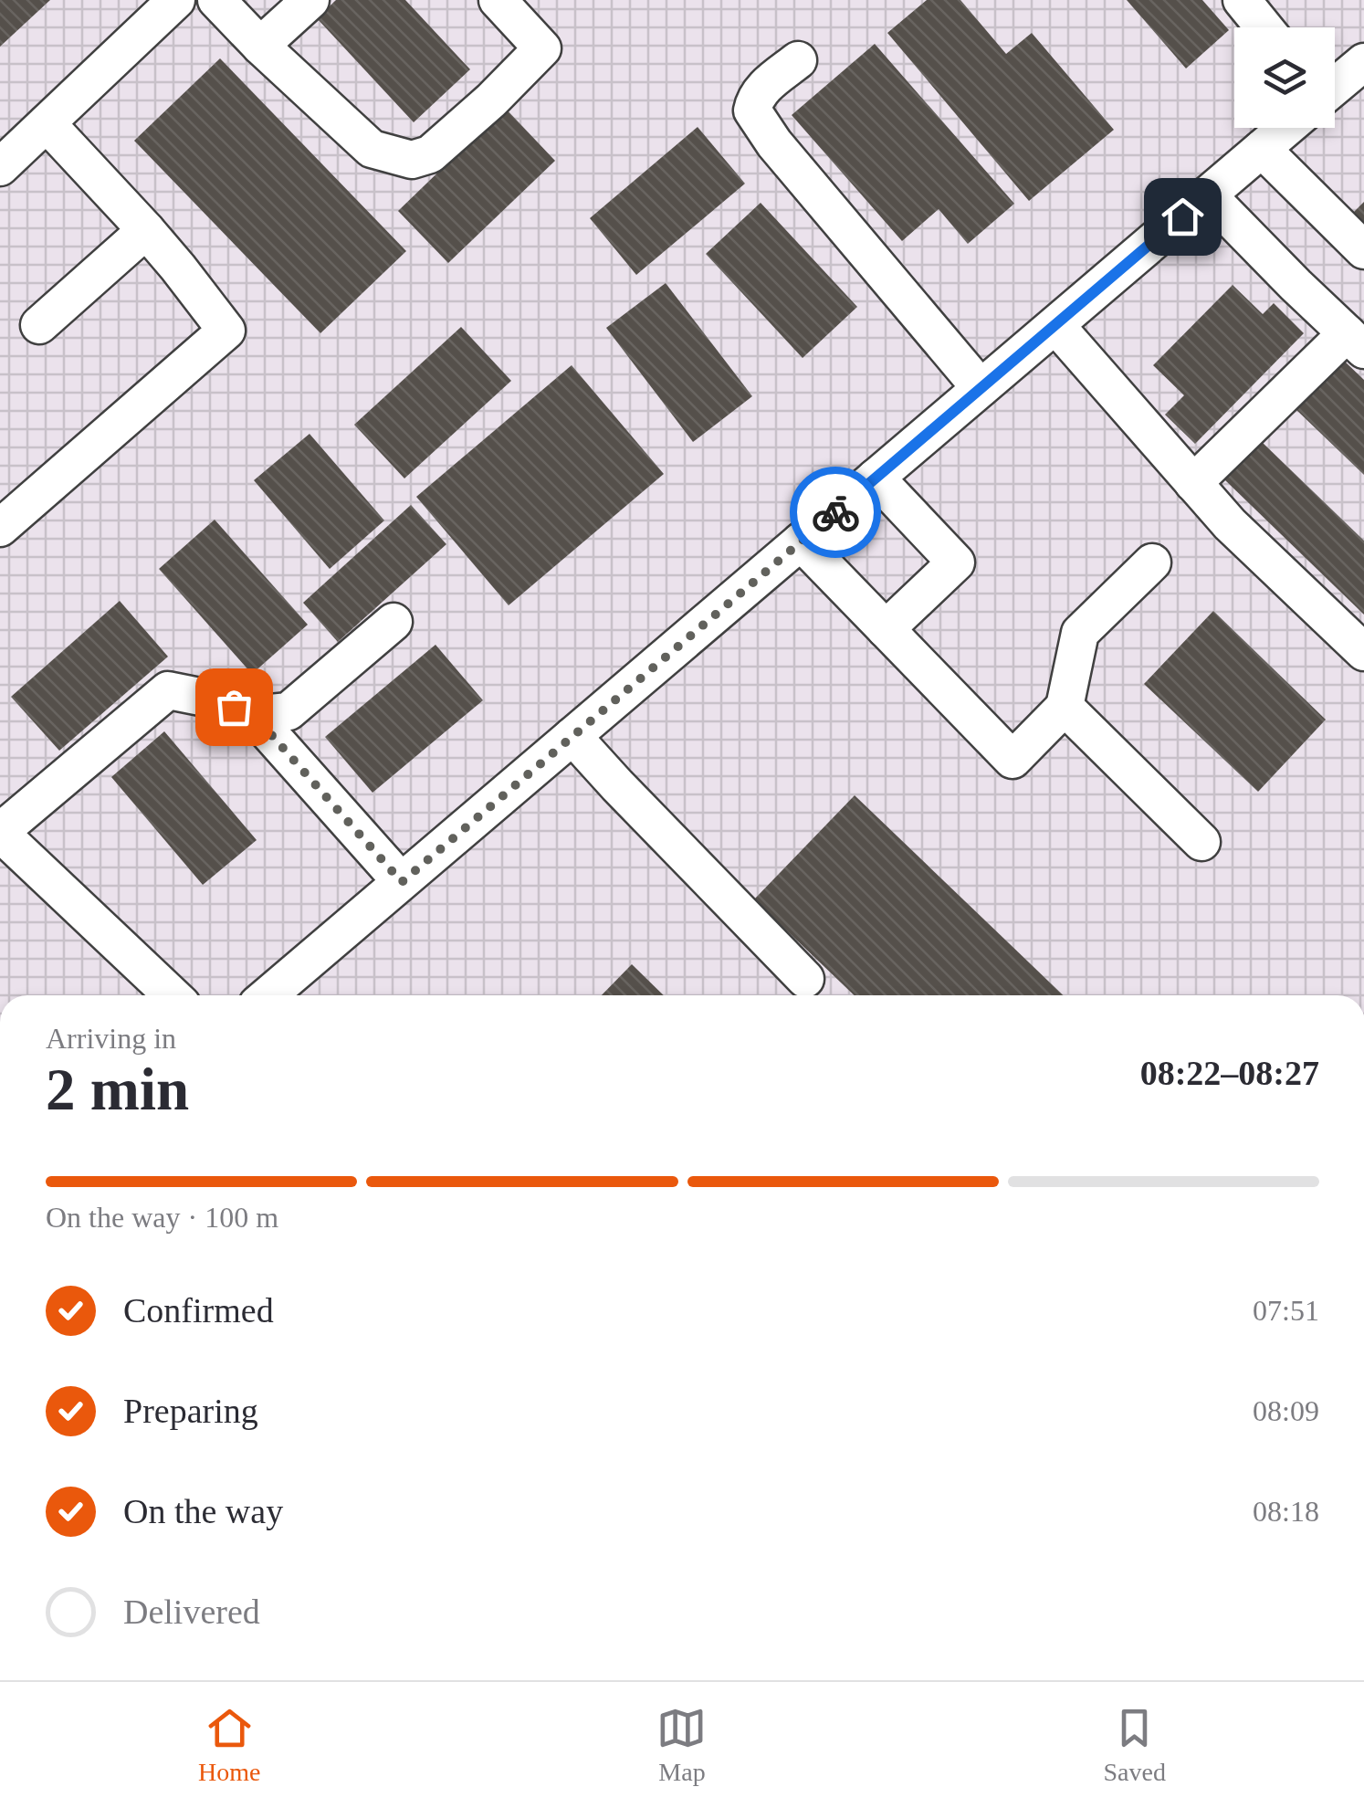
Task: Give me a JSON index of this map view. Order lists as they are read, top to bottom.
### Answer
{
  "page": {
    "heading": ["2 min", "Arriving in", "08:22–08:27"],
    "bar": "On the way · 100 m",
    "list": [
      ["Confirmed", "07:51"],
      ["Preparing", "08:09"],
      ["On the way", "08:18"],
      "Delivered"
    ],
    "tabs": ["Home", "Map", "Saved"]
  }
}
